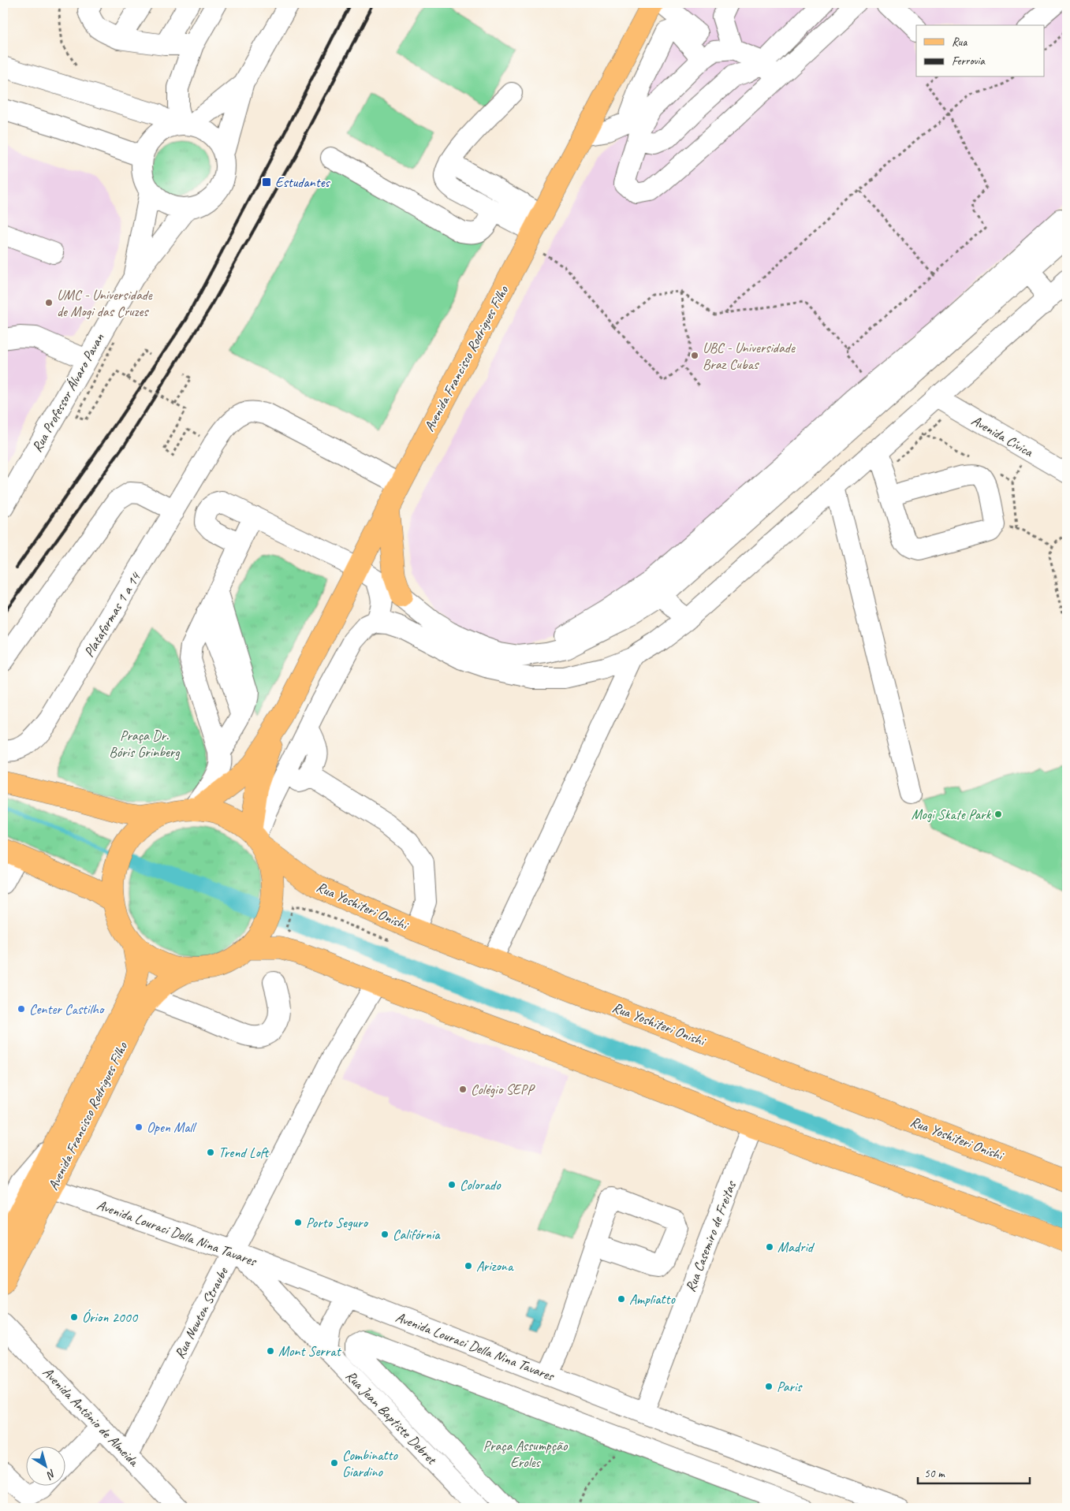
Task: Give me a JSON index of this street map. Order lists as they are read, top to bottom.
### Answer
{
  "streets": {
    "main road": ["Avenida Francisco Rodrigues Filho", "Rua Yoshiteri Onishi"],
    "street": [
      "Rua Professor Álvaro Pavan",
      "Avenida Cívica",
      "Plataformas 1 a 14",
      "Avenida Louraci Della Nina Tavares",
      "Rua Casemiro de Freitas",
      "Rua Newton Straube",
      "Avenida Antônio de Almeida",
      "Rua Jean Baptiste Debret"
    ]
  },
  "crossings": [
    ["Avenida Francisco Rodrigues Filho", "Plataformas 1 a 14"],
    ["Avenida Francisco Rodrigues Filho", "Rua Yoshiteri Onishi"],
    ["Avenida Francisco Rodrigues Filho", "Avenida Louraci Della Nina Tavares"],
    ["Avenida Louraci Della Nina Tavares", "Rua Casemiro de Freitas"],
    ["Avenida Louraci Della Nina Tavares", "Rua Newton Straube"],
    ["Avenida Louraci Della Nina Tavares", "Rua Jean Baptiste Debret"],
    ["Rua Newton Straube", "Avenida Antônio de Almeida"],
    ["Rua Newton Straube", "Rua Jean Baptiste Debret"]
  ],
  "parks": ["Praça Dr. Bóris Grinberg", "Praça Assumpção Eroles"],
  "places": {
    "transit": ["Estudantes"],
    "other": [
      "UMC - Universidade de Mogi das Cruzes",
      "UBC - Universidade Braz Cubas",
      "Mogi Skate Park",
      "Center Castilho",
      "Colégio SEPP",
      "Open Mall",
      "Trend Loft",
      "Colorado",
      "Porto Seguro",
      "Califórnia",
      "Madrid",
      "Arizona",
      "Ampliatto",
      "Órion 2000",
      "Mont Serrat",
      "Paris",
      "Combinatto Giardino"
    ]
  },
  "legend": ["Rua", "Ferrovia"],
  "scale_bar": "50 m",
  "north": "bottom right"
}
